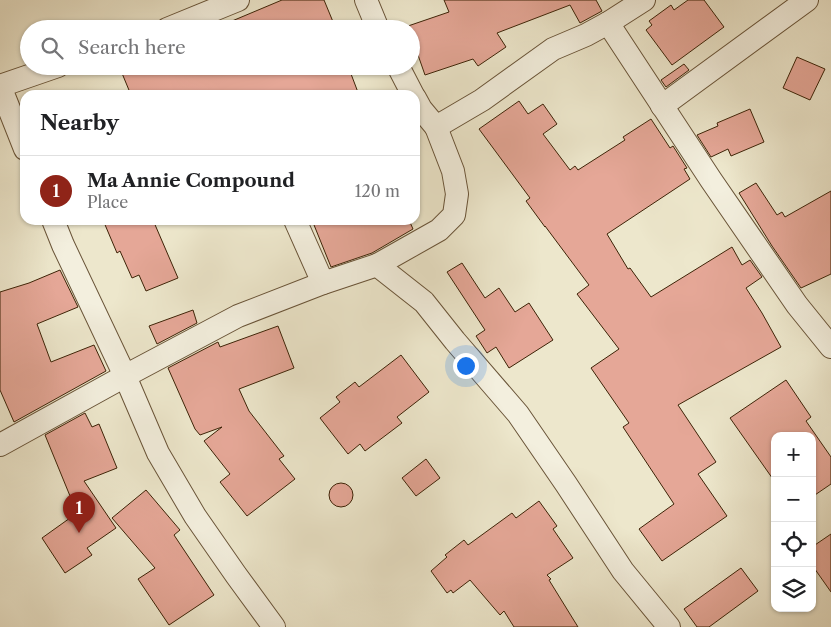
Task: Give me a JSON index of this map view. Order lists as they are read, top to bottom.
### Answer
{
  "page": {
    "search": "Search here",
    "heading": "Nearby",
    "list": [
      {
        "mark": "1",
        "name": "Ma Annie Compound",
        "note": "Place",
        "value": "120 m"
      }
    ],
    "map_buttons": ["+", "−"],
    "pins": "1"
  }
}
